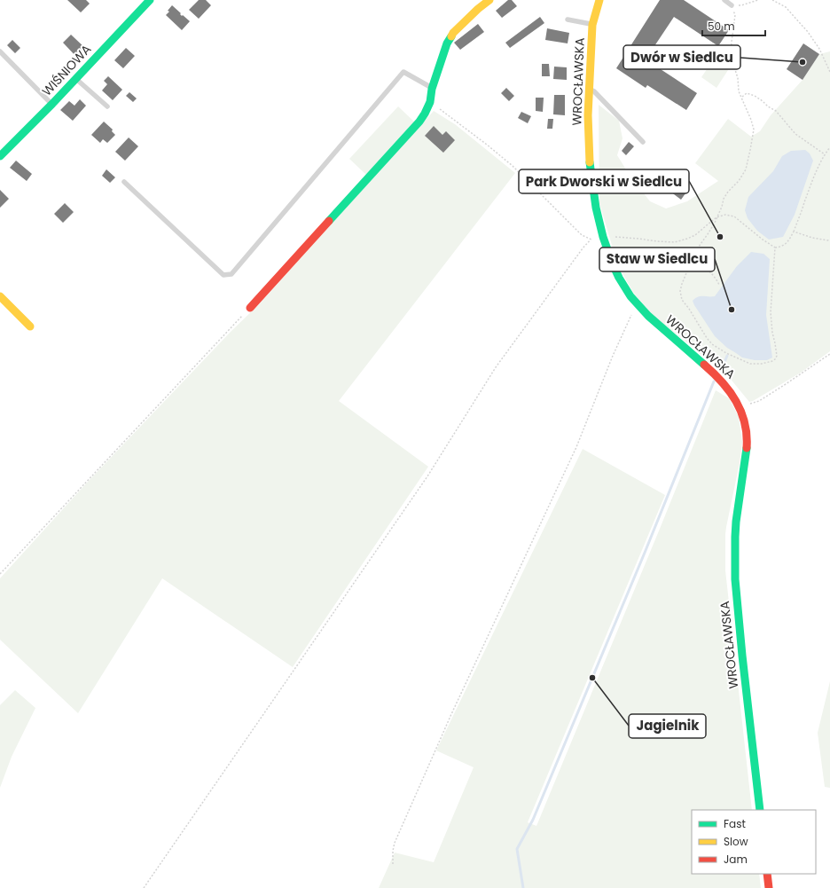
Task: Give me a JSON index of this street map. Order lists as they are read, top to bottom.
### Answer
{
  "streets": {
    "street": ["WIŚNIOWA", "WROCŁAWSKA"]
  },
  "places": [
    "Dwór w Siedlcu",
    "Park Dworski w Siedlcu",
    "Staw w Siedlcu",
    "Jagielnik"
  ],
  "legend": ["Fast", "Slow", "Jam"],
  "scale_bar": "50 m"
}
